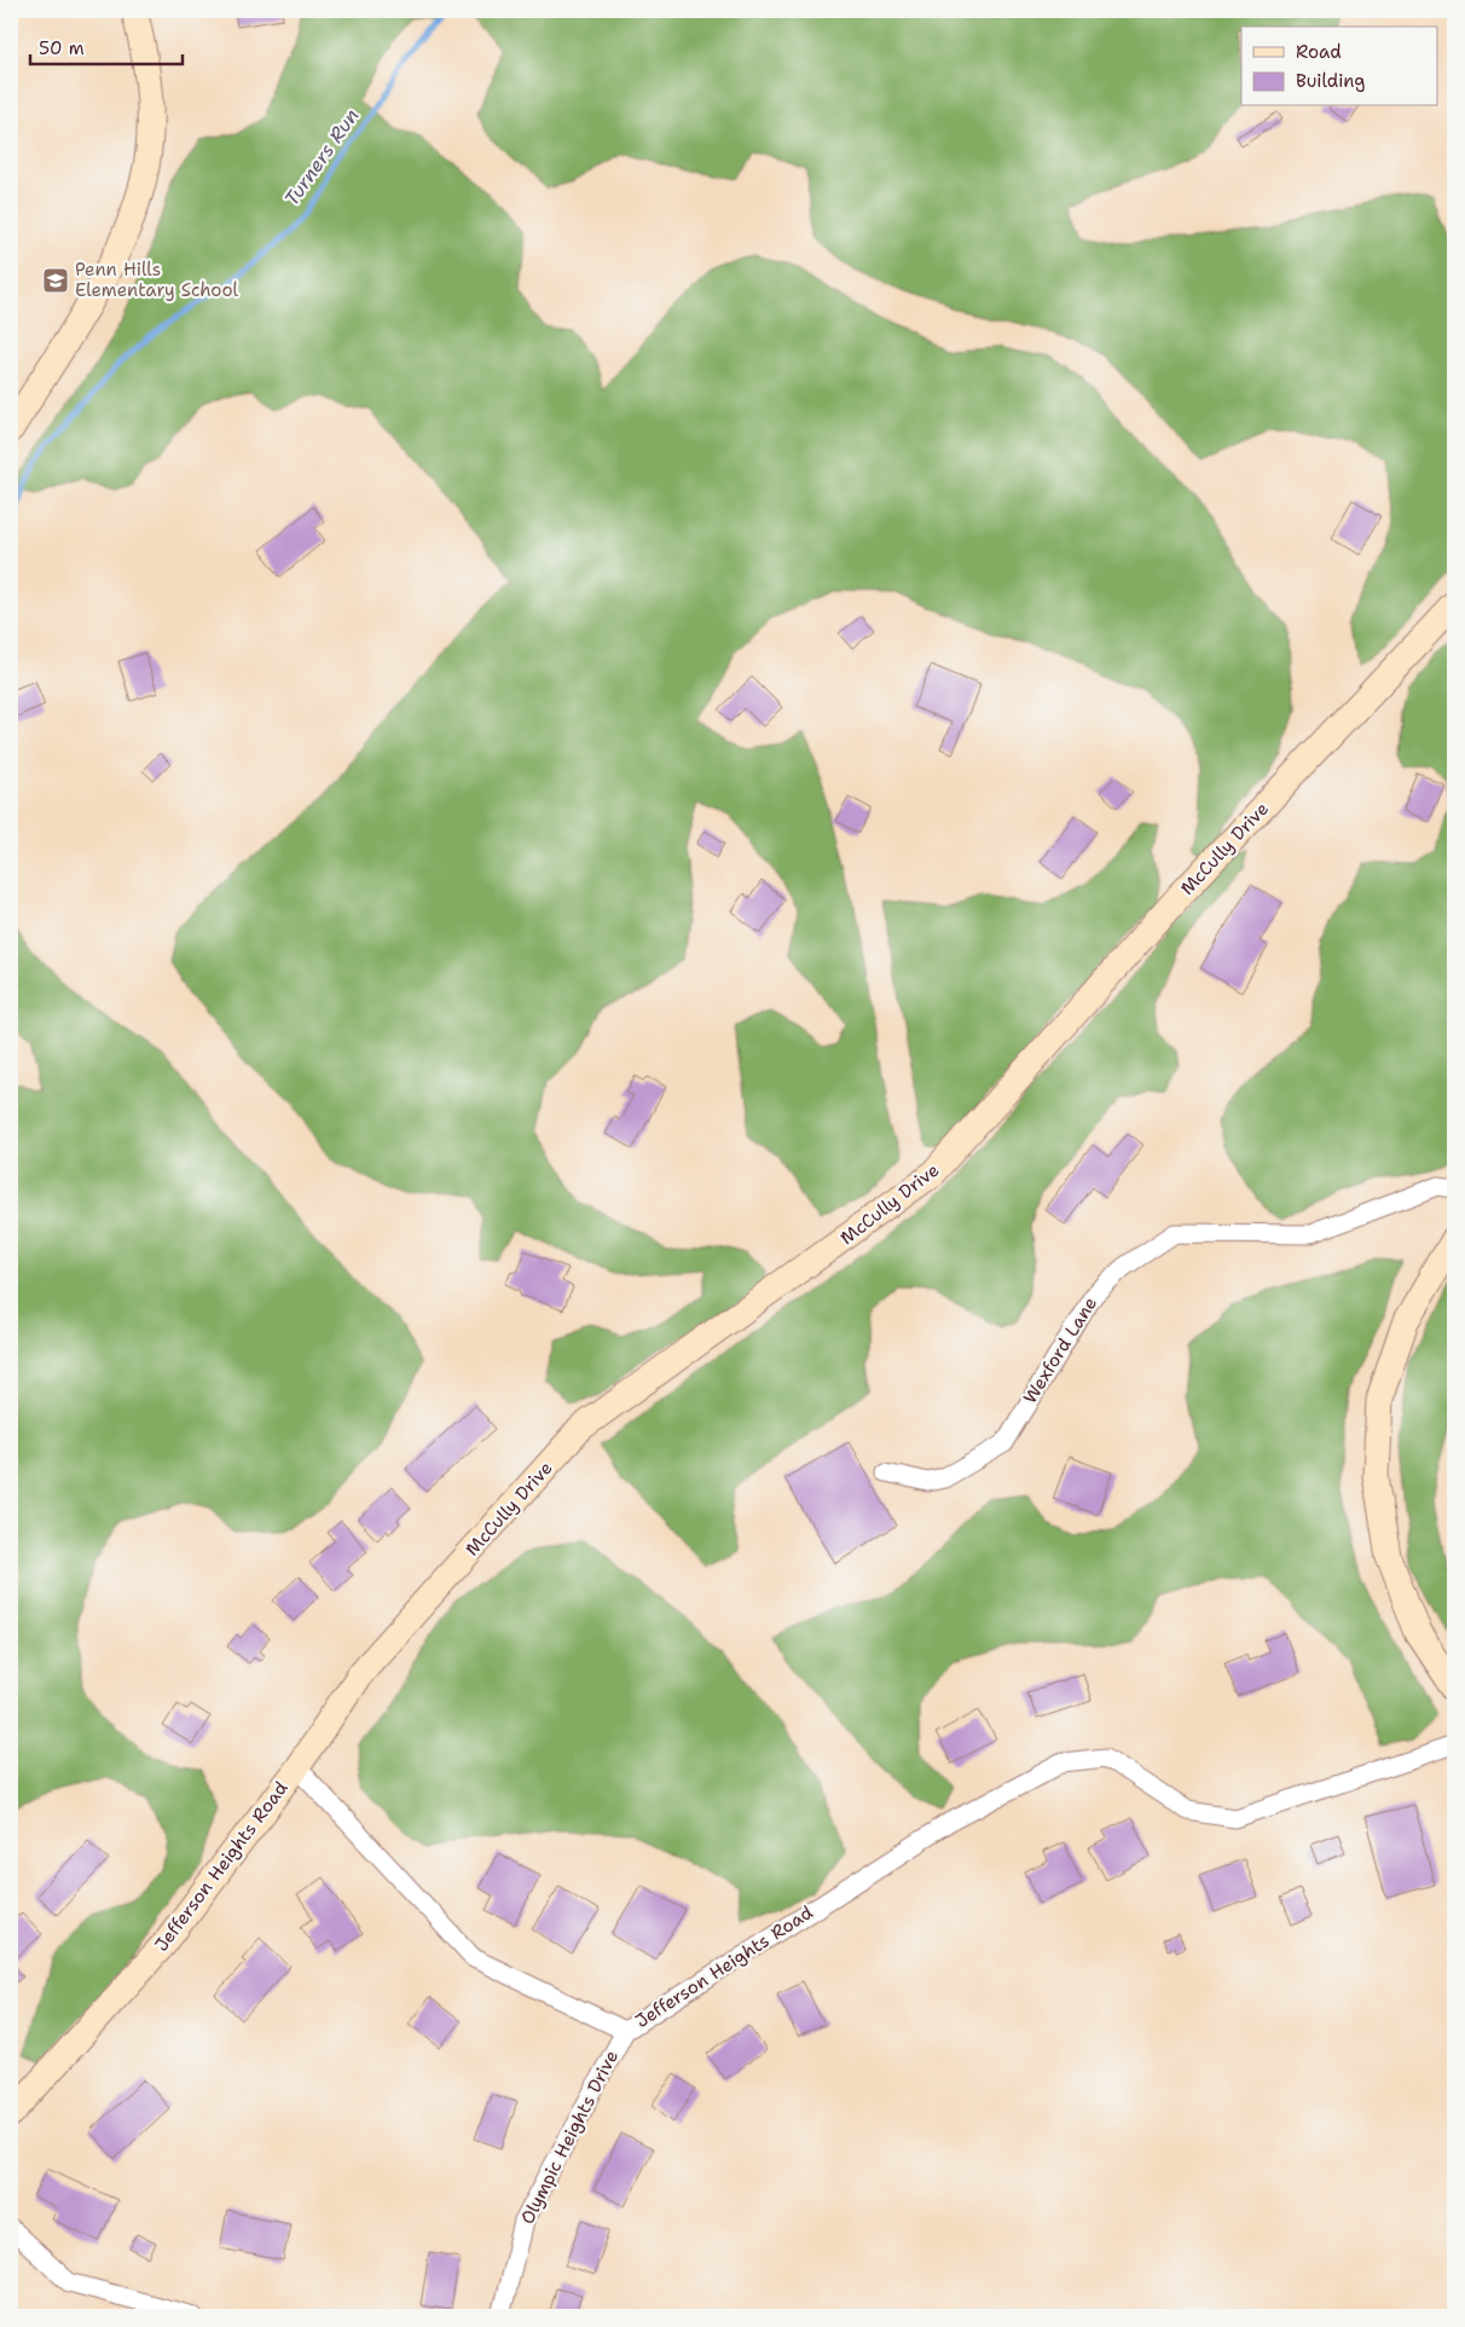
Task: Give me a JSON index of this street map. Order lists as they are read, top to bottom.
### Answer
{
  "streets": {
    "street": [
      "McCully Drive",
      "Wexford Lane",
      "Jefferson Heights Road",
      "Olympic Heights Drive"
    ]
  },
  "crossings": [
    ["McCully Drive", "Jefferson Heights Road"],
    ["Jefferson Heights Road", "Olympic Heights Drive"]
  ],
  "water": ["Turners Run"],
  "places": {
    "school or university": ["Penn Hills Elementary School"]
  },
  "legend": ["Road", "Building"],
  "scale_bar": "50 m"
}
